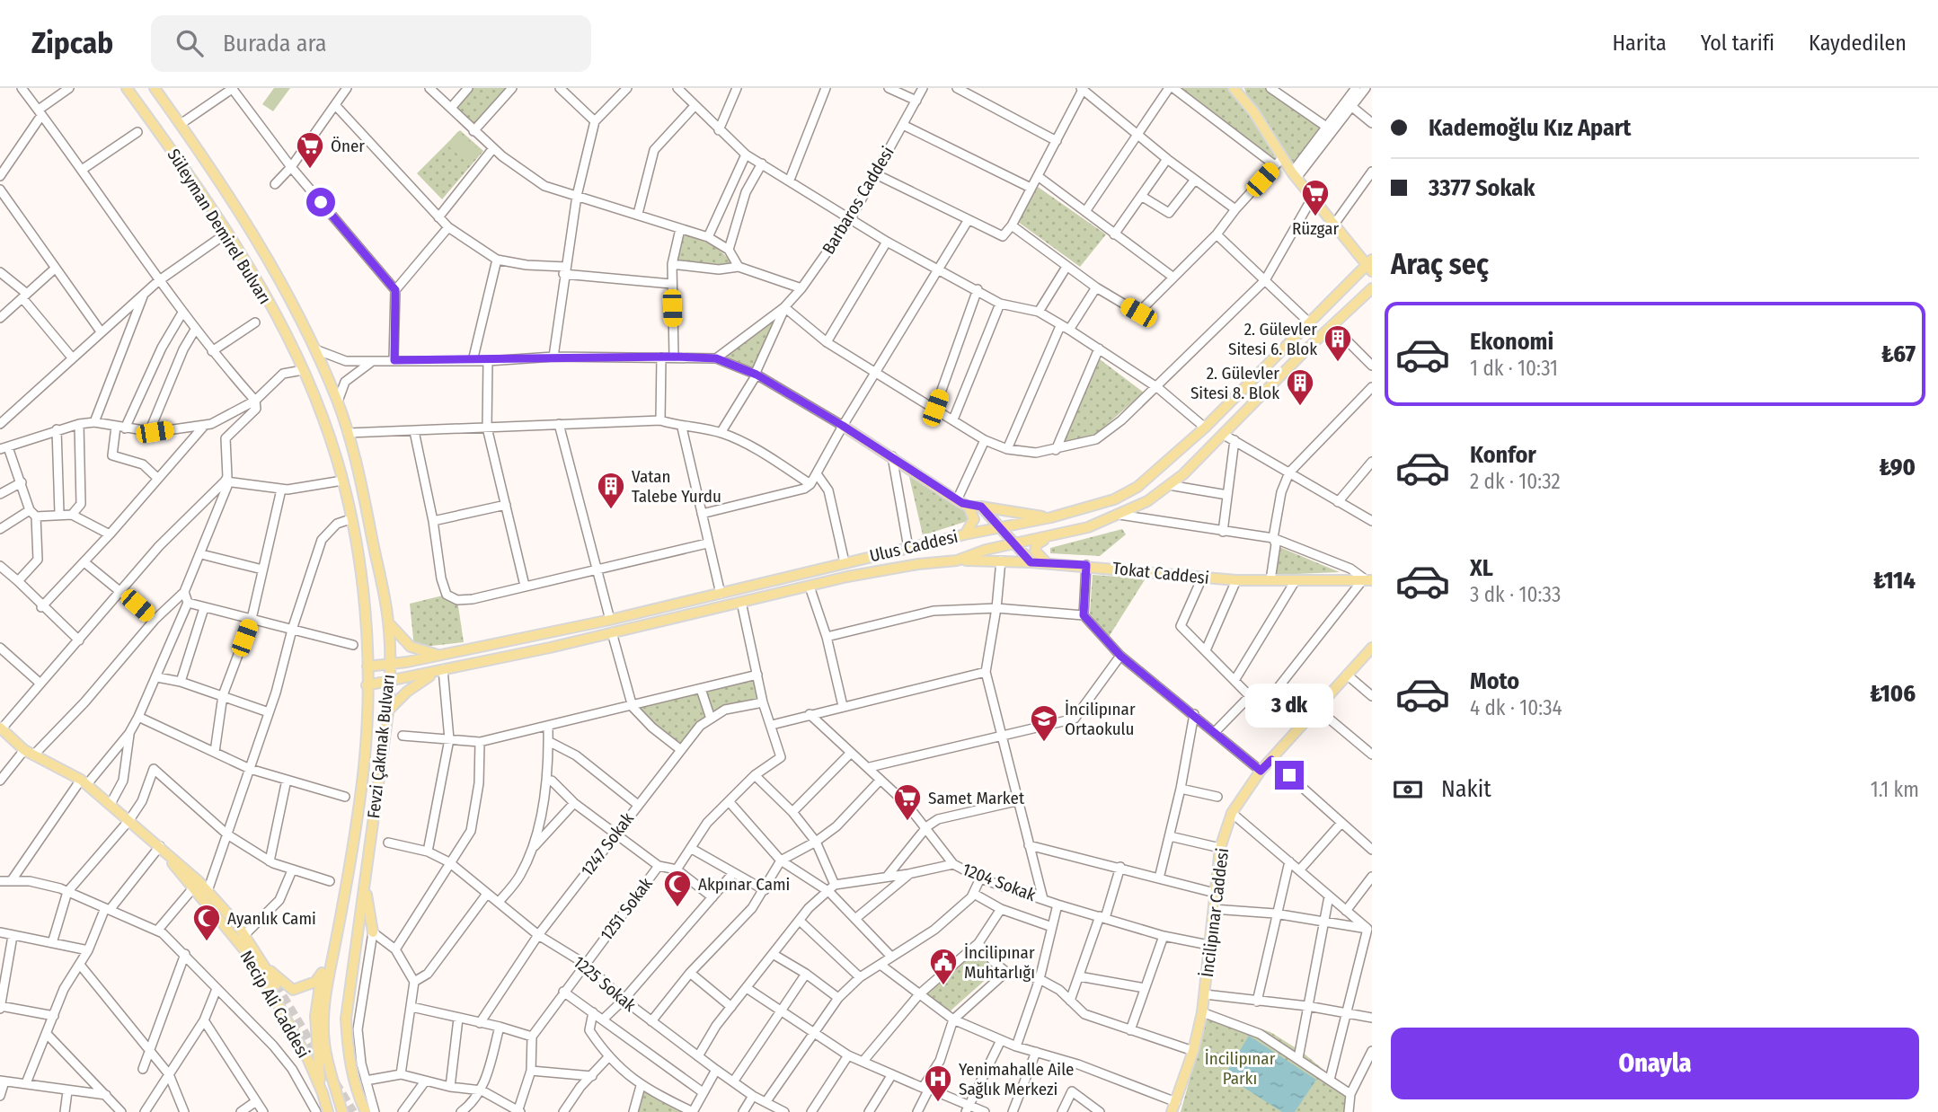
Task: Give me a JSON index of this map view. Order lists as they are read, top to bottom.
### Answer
{
  "streets": {
    "main road": [
      "Süleyman Demirel Bulvarı",
      "Ulus Caddesi",
      "Tokat Caddesi",
      "Fevzi Çakmak Bulvarı",
      "İncilipınar Caddesi",
      "Necip Ali Caddesi"
    ],
    "street": [
      "Barbaros Caddesi",
      "1247 Sokak",
      "1204 Sokak",
      "1251 Sokak",
      "1225 Sokak"
    ]
  },
  "crossings": [
    ["Süleyman Demirel Bulvarı", "Fevzi Çakmak Bulvarı"],
    ["Ulus Caddesi", "Tokat Caddesi"],
    ["Ulus Caddesi", "Fevzi Çakmak Bulvarı"],
    ["1247 Sokak", "1225 Sokak"],
    ["1204 Sokak", "İncilipınar Caddesi"],
    ["1251 Sokak", "1225 Sokak"]
  ],
  "parks": ["İncilipınar Parkı"],
  "places": {
    "supermarket": ["Öner", "Rüzgar", "Samet Market"],
    "building": ["2. Gülevler Sitesi 6. Blok", "2. Gülevler Sitesi 8. Blok", "Vatan Talebe Yurdu"],
    "school or university": ["İncilipınar Ortaokulu"],
    "mosque": ["Akpınar Cami", "Ayanlık Cami"],
    "public building": ["İncilipınar Muhtarlığı"],
    "hospital": ["Yenimahalle Aile Sağlık Merkezi"]
  },
  "page": {
    "header": "Zipcab",
    "search": "Burada ara",
    "nav": ["Harita", "Yol tarifi", "Kaydedilen"],
    "banner": ["Kademoğlu Kız Apart", "3377 Sokak"],
    "heading": "Araç seç",
    "list": [
      {
        "name": "Ekonomi",
        "note": "1 dk · 10:31",
        "value": "₺67"
      },
      {
        "name": "Konfor",
        "note": "2 dk · 10:32",
        "value": "₺90"
      },
      {
        "name": "XL",
        "note": "3 dk · 10:33",
        "value": "₺114"
      },
      {
        "name": "Moto",
        "note": "4 dk · 10:34",
        "value": "₺106"
      }
    ],
    "bubble": "3 dk",
    "pay": ["Nakit", "1.1 km"],
    "buttons": "Onayla"
  }
}
